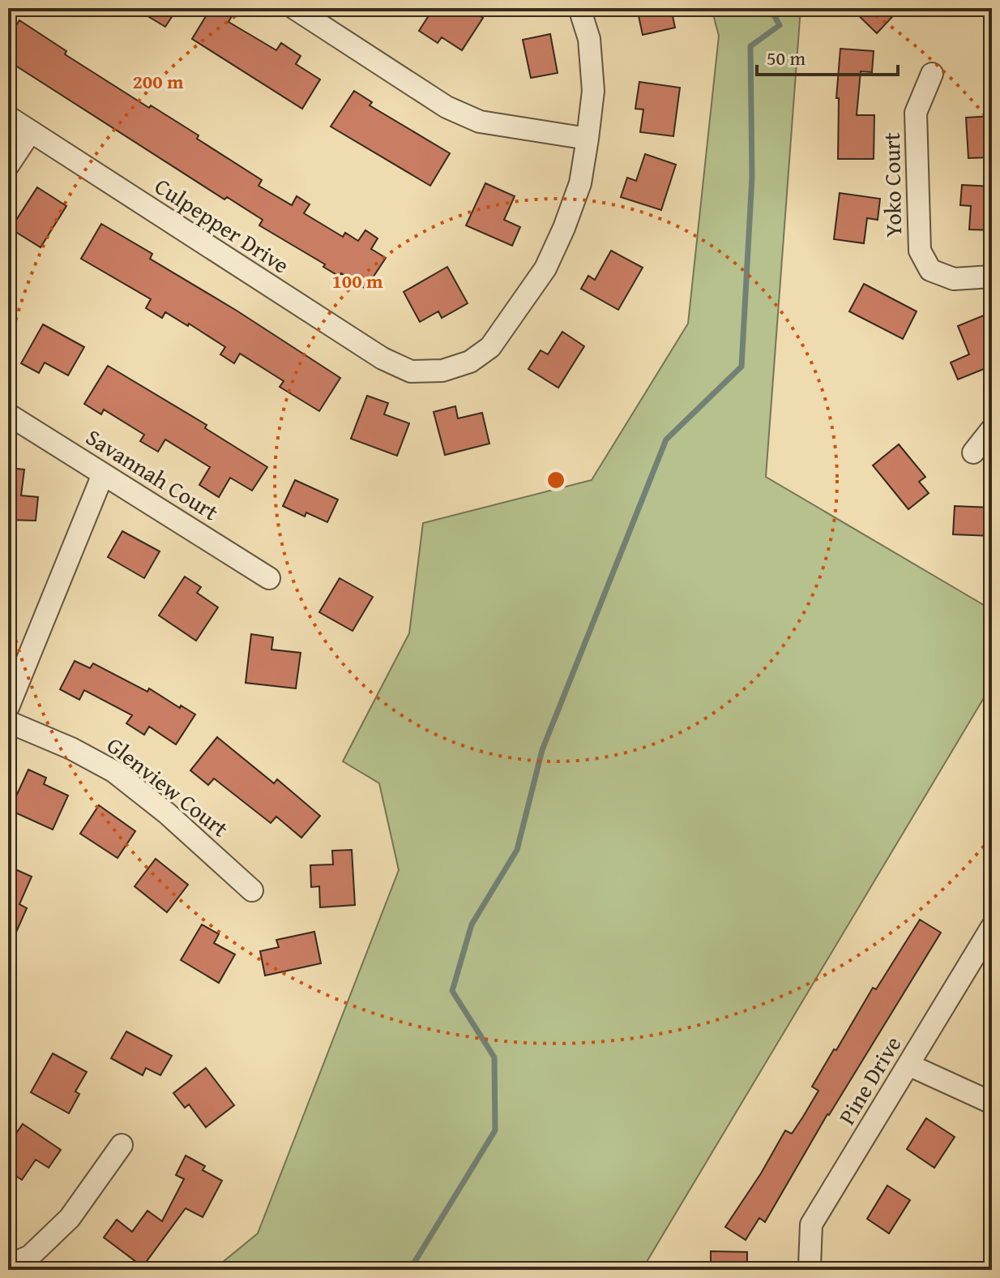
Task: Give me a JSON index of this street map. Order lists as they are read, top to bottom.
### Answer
{
  "streets": {
    "street": [
      "Yoko Court",
      "Culpepper Drive",
      "Savannah Court",
      "Glenview Court",
      "Pine Drive"
    ]
  },
  "scale_bar": "50 m",
  "rings": ["200 m", "100 m"]
}
